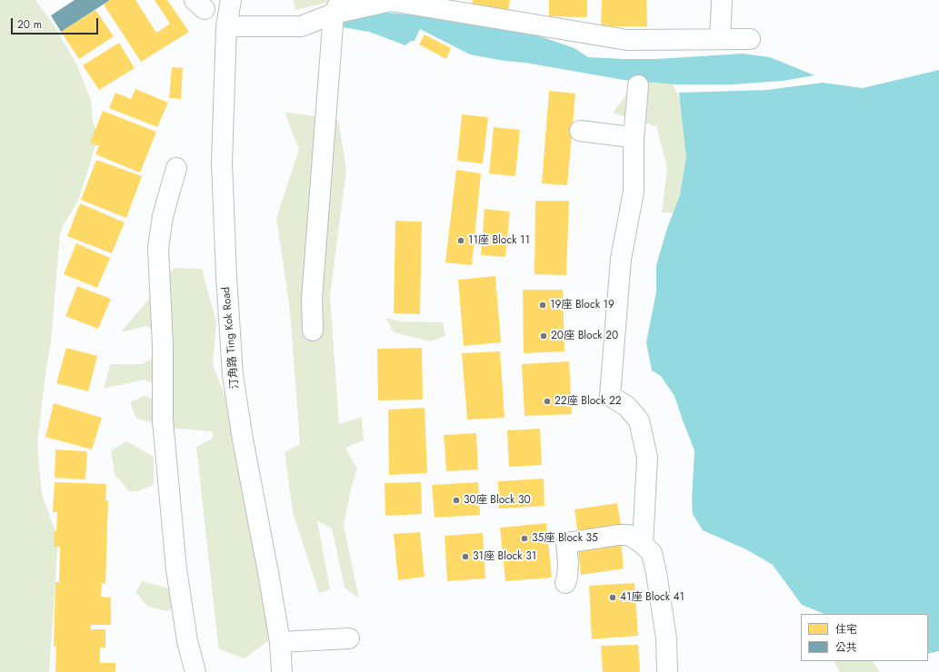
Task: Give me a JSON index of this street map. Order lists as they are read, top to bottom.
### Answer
{
  "streets": {
    "main road": ["汀角路 Ting Kok Road"]
  },
  "places": [
    "11座 Block 11",
    "19座 Block 19",
    "20座 Block 20",
    "22座 Block 22",
    "30座 Block 30",
    "35座 Block 35",
    "31座 Block 31",
    "41座 Block 41"
  ],
  "legend": ["住宅", "公共"],
  "scale_bar": "20 m"
}
